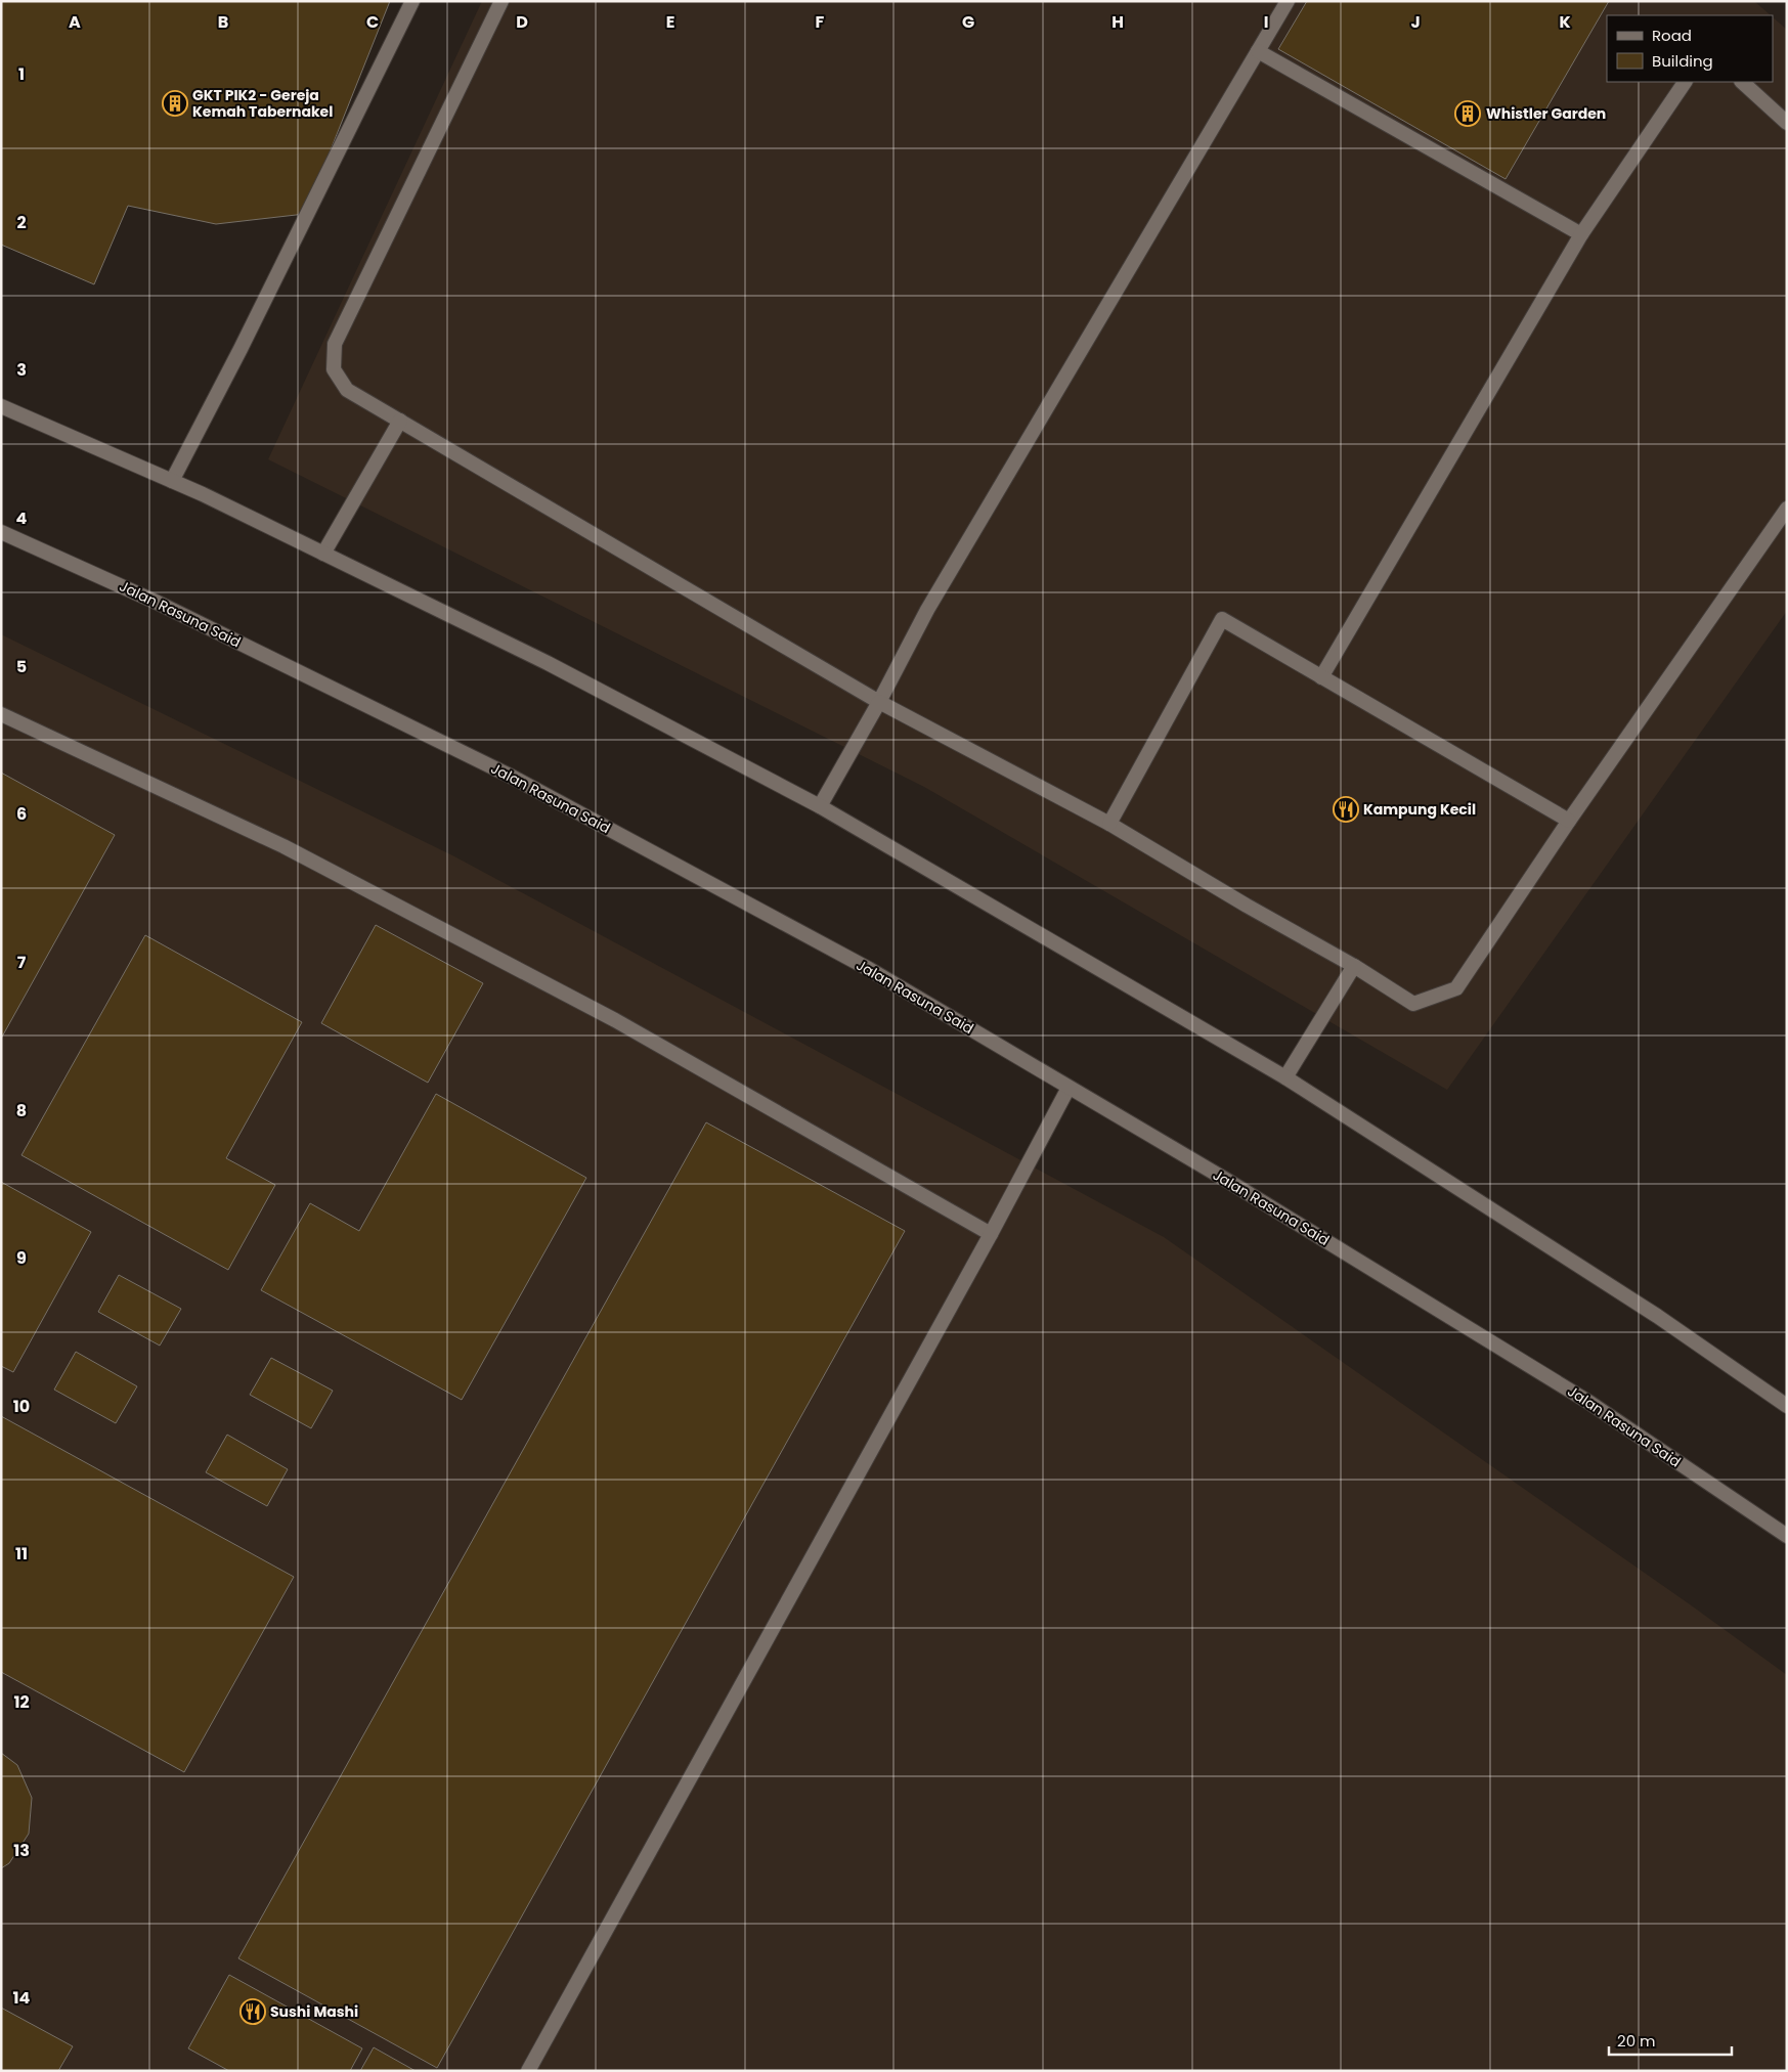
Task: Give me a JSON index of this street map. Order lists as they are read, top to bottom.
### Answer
{
  "streets": {
    "street": ["Jalan Rasuna Said"]
  },
  "places": {
    "building": ["GKT PIK2 - Gereja Kemah Tabernakel", "Whistler Garden"],
    "restaurant": ["Kampung Kecil", "Sushi Mashi"]
  },
  "legend": ["Road", "Building"],
  "scale_bar": "20 m",
  "grid": {
    "columns": [
      "A",
      "B",
      "C",
      "D",
      "E",
      "F",
      "G",
      "H",
      "I",
      "J",
      "K"
    ],
    "rows": [
      "1",
      "2",
      "3",
      "4",
      "5",
      "6",
      "7",
      "8",
      "9",
      "10",
      "11",
      "12",
      "13",
      "14"
    ]
  }
}
